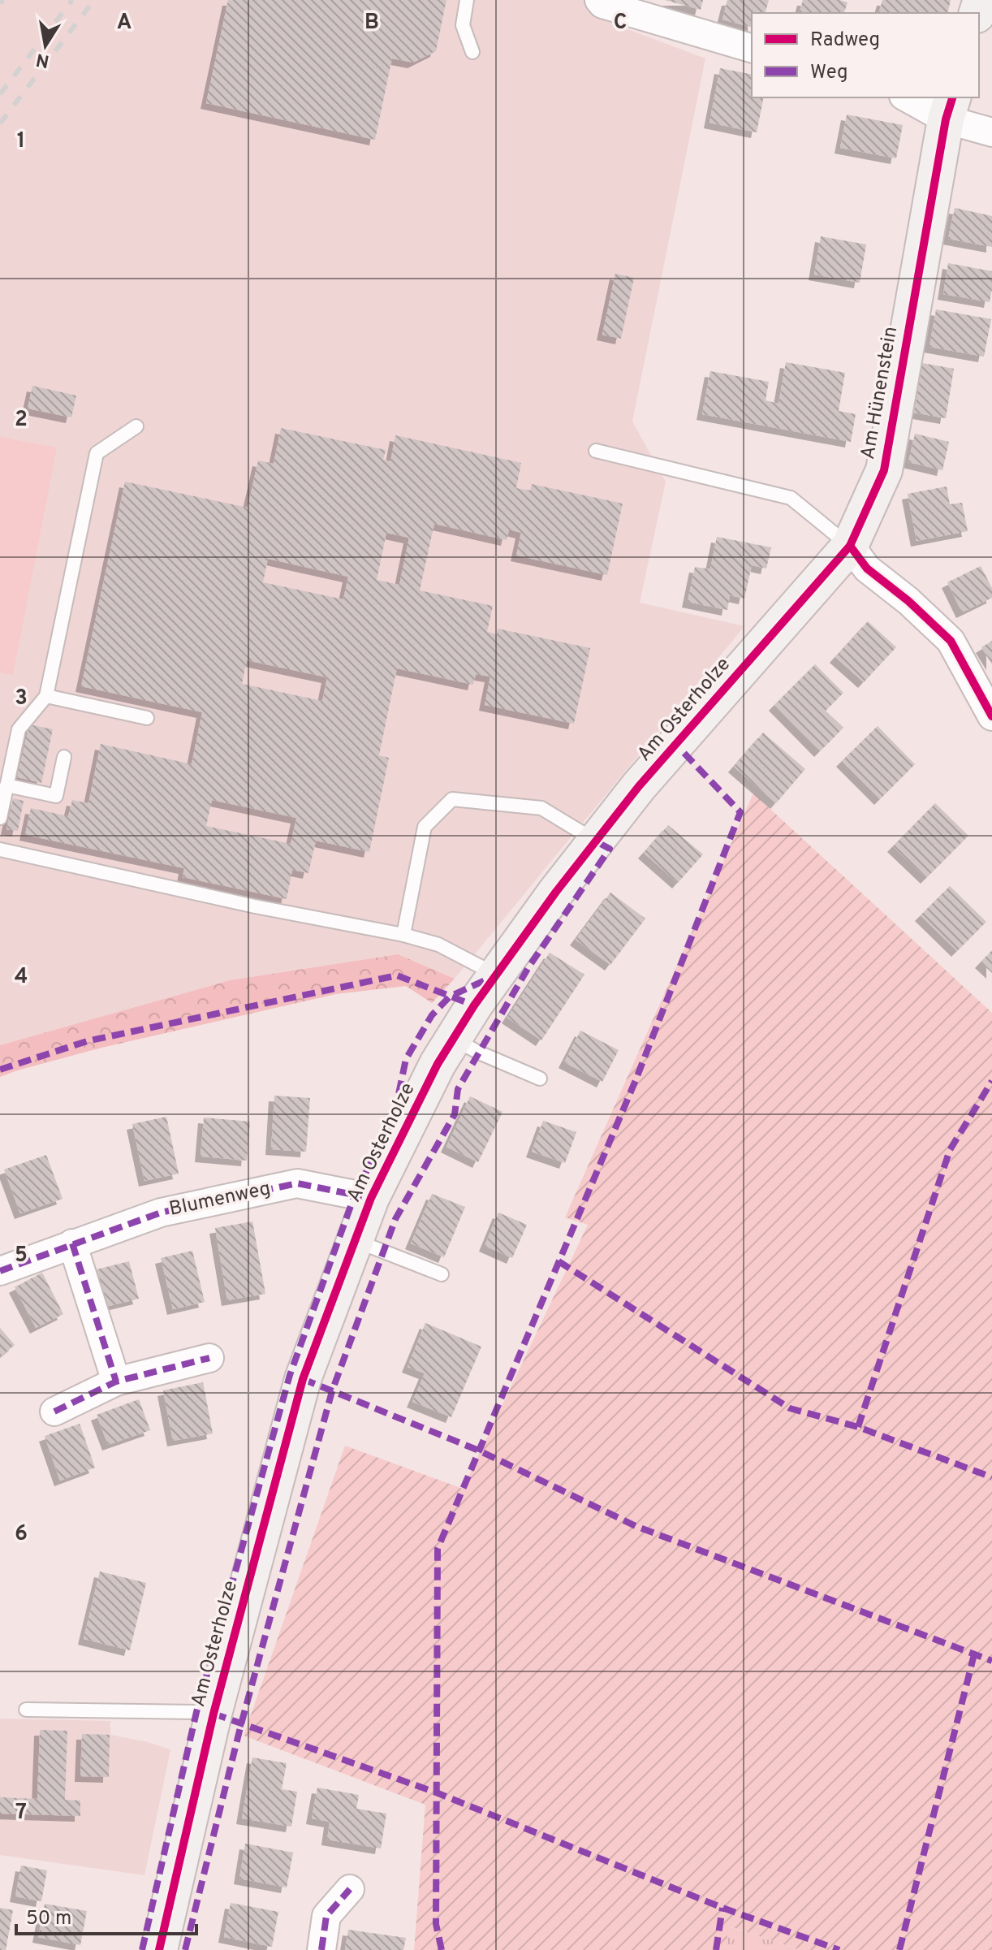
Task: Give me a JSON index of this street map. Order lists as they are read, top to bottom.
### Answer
{
  "streets": {
    "street": ["Am Hünenstein", "Am Osterholze", "Blumenweg"]
  },
  "crossings": [
    ["Am Hünenstein", "Am Osterholze"],
    ["Am Osterholze", "Blumenweg"]
  ],
  "legend": ["Radweg", "Weg"],
  "scale_bar": "50 m",
  "north": "bottom",
  "grid": {
    "columns": ["A", "B", "C"],
    "rows": [
      "1",
      "2",
      "3",
      "4",
      "5",
      "6",
      "7"
    ]
  }
}
